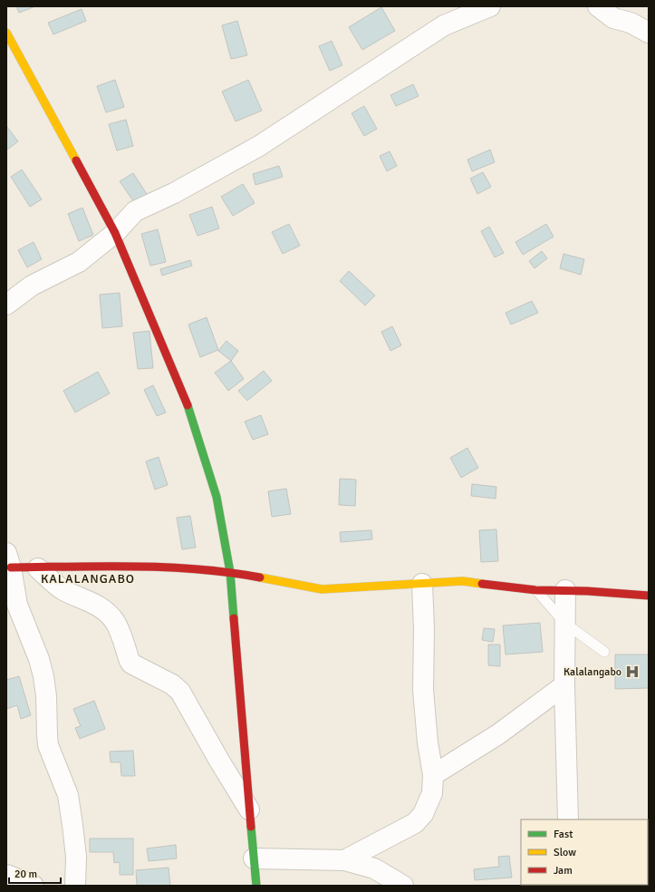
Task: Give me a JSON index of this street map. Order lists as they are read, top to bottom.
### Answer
{
  "districts": ["KALALANGABO"],
  "places": {
    "hospital": ["Kalalangabo"]
  },
  "legend": ["Fast", "Slow", "Jam"],
  "scale_bar": "20 m"
}
